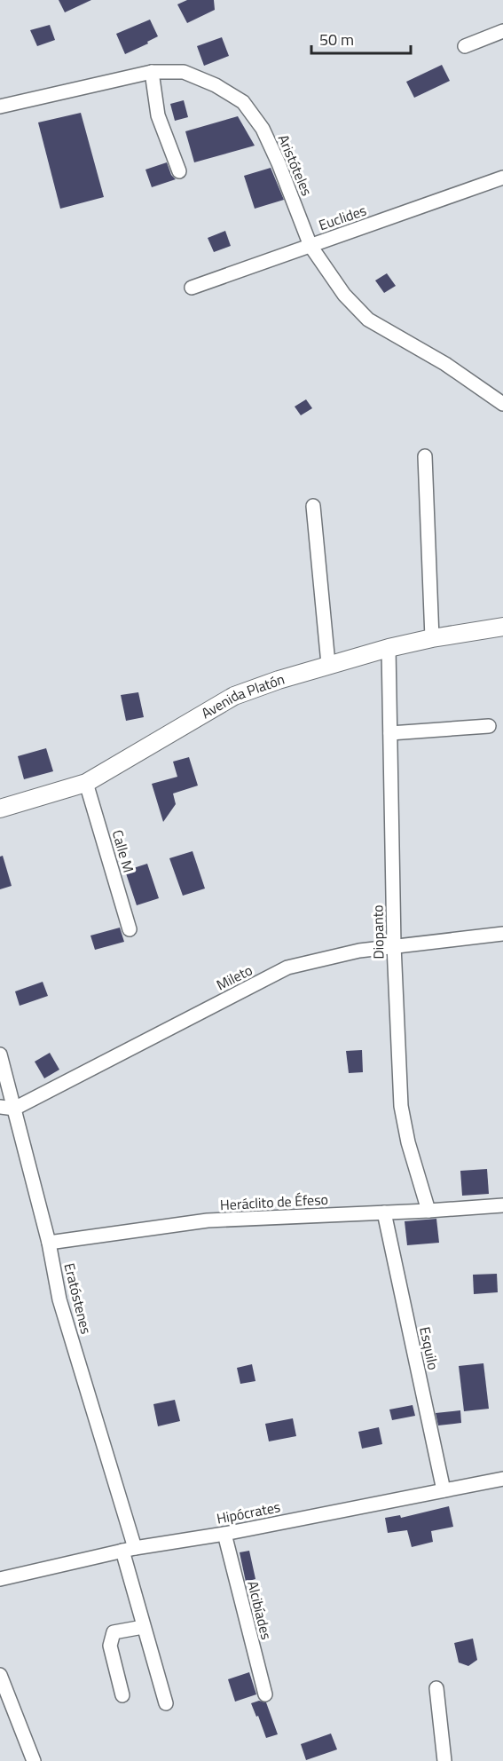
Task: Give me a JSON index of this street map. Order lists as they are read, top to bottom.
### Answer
{
  "streets": {
    "street": [
      "Aristóteles",
      "Euclides",
      "Avenida Platón",
      "Calle M",
      "Diopanto",
      "Mileto",
      "Heráclito de Éfeso",
      "Eratóstenes",
      "Esquilo",
      "Hipócrates",
      "Alcibíades"
    ]
  },
  "crossings": [
    ["Aristóteles", "Euclides"],
    ["Avenida Platón", "Calle M"],
    ["Avenida Platón", "Diopanto"],
    ["Diopanto", "Mileto"],
    ["Diopanto", "Heráclito de Éfeso"],
    ["Mileto", "Eratóstenes"],
    ["Heráclito de Éfeso", "Eratóstenes"],
    ["Heráclito de Éfeso", "Esquilo"],
    ["Eratóstenes", "Hipócrates"],
    ["Esquilo", "Hipócrates"],
    ["Hipócrates", "Alcibíades"]
  ],
  "scale_bar": "50 m"
}
